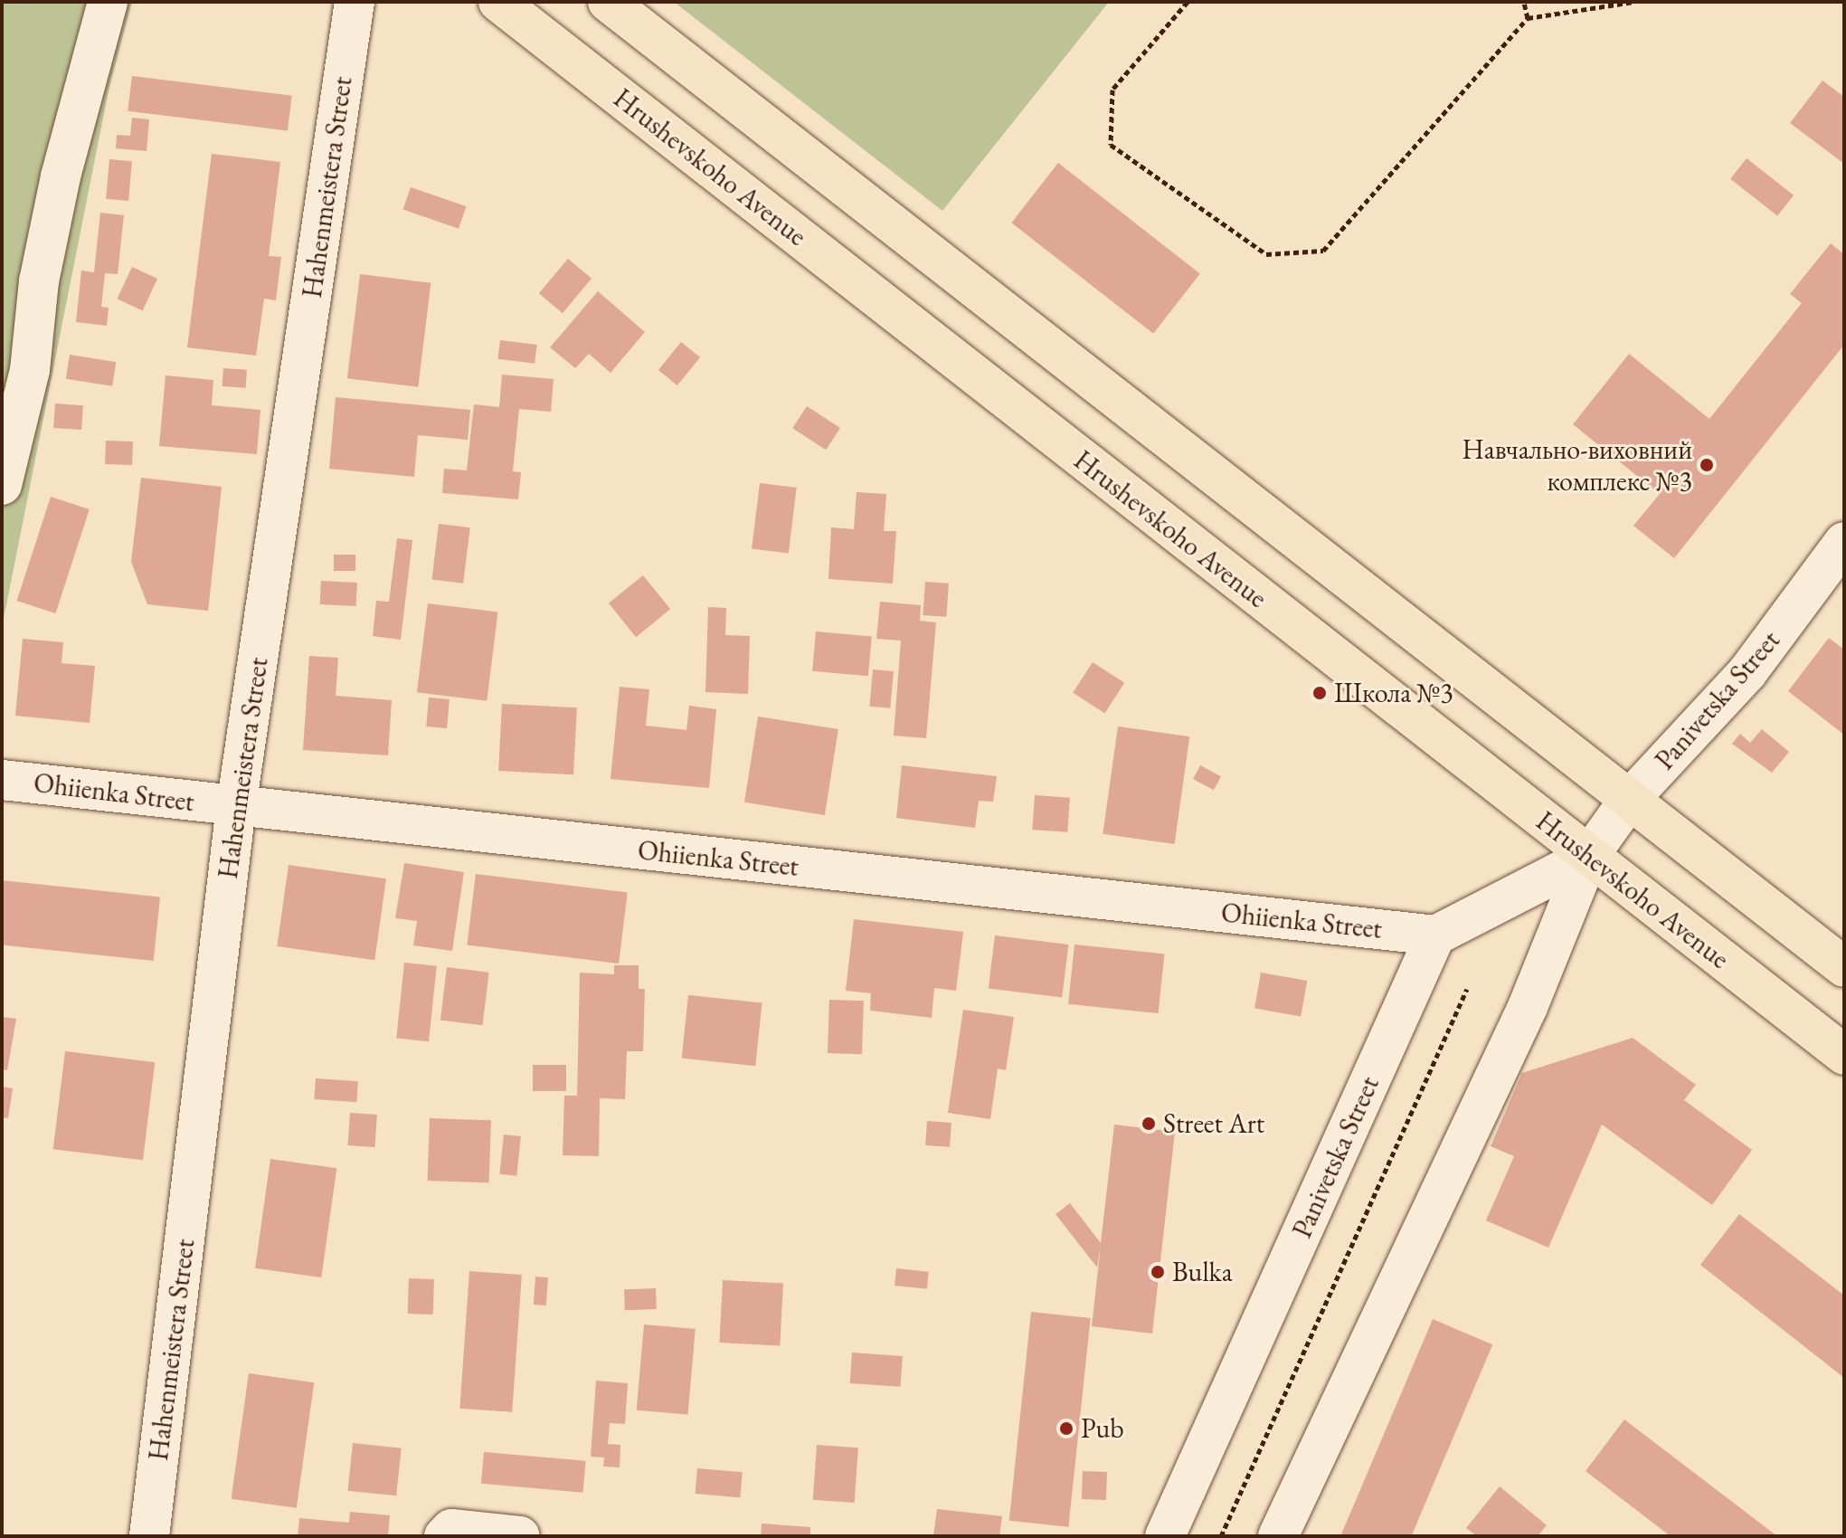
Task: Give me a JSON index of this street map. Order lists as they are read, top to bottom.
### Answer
{
  "streets": {
    "main road": ["Hrushevskoho Avenue"],
    "street": ["Hahenmeistera Street", "Panivetska Street", "Ohiienka Street"]
  },
  "crossings": [
    ["Hrushevskoho Avenue", "Panivetska Street"],
    ["Hahenmeistera Street", "Ohiienka Street"],
    ["Panivetska Street", "Ohiienka Street"]
  ],
  "places": [
    "Навчально-виховний комплекс №3",
    "Школа №3",
    "Street Art",
    "Bulka",
    "Pub"
  ]
}
